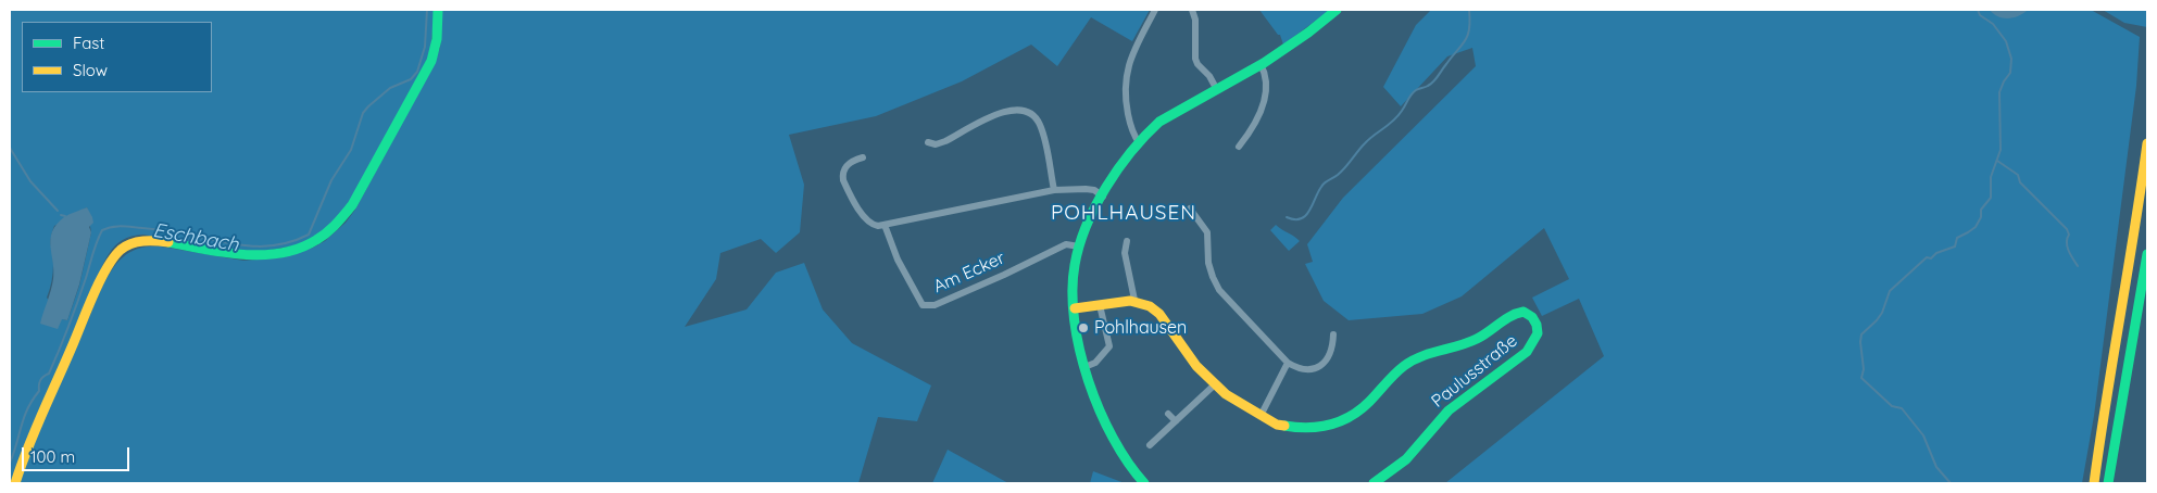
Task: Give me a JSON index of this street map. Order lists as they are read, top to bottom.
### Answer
{
  "streets": {
    "main road": ["Paulusstraße"],
    "street": ["Am Ecker"]
  },
  "districts": ["POHLHAUSEN"],
  "water": ["Eschbach"],
  "places": ["Pohlhausen"],
  "legend": ["Fast", "Slow"],
  "scale_bar": "100 m"
}
